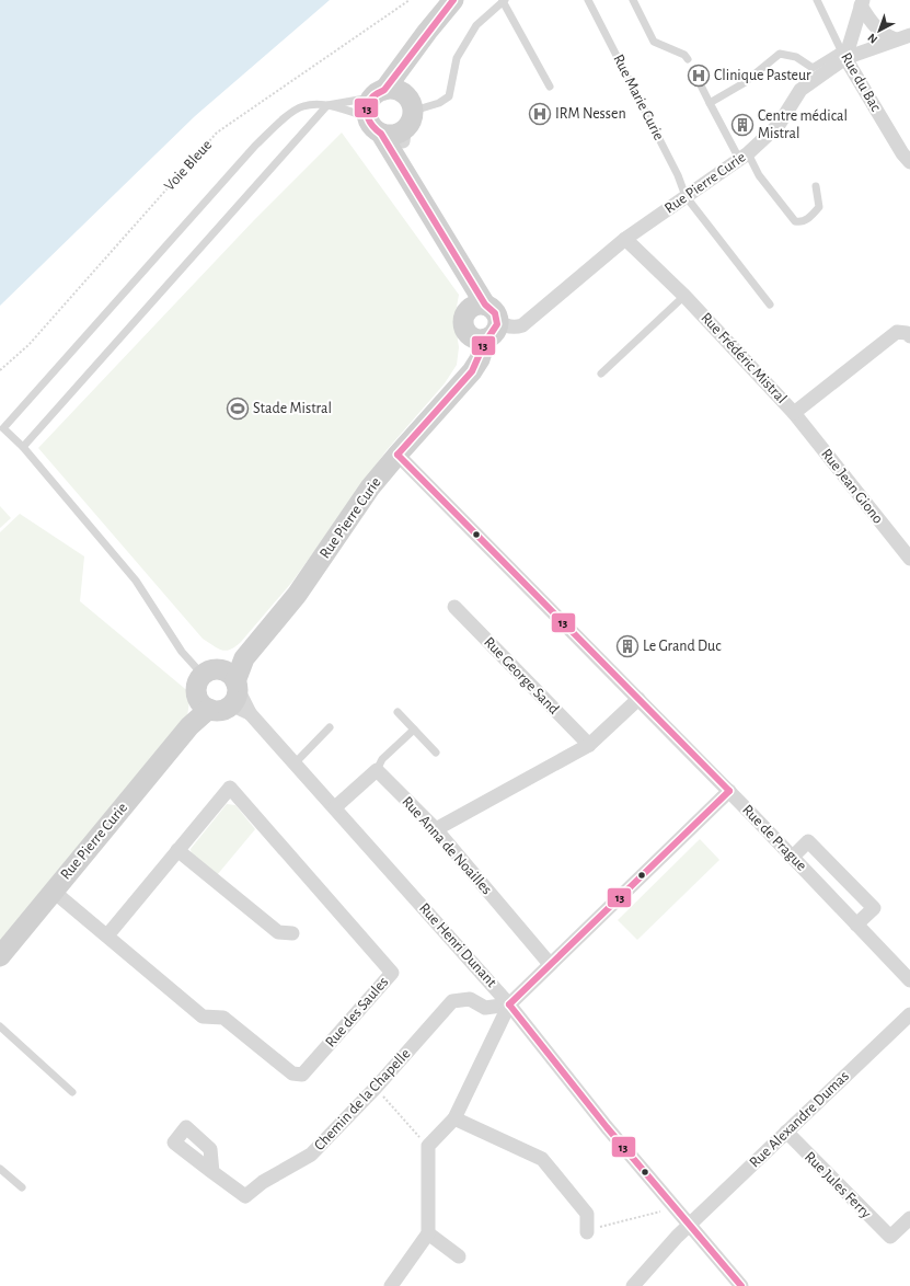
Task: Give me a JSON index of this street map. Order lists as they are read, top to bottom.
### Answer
{
  "streets": {
    "street": [
      "Rue du Bac",
      "Rue Pierre Curie",
      "Rue Frédéric Mistral",
      "Rue Jean Giono",
      "Rue George Sand",
      "Rue de Prague",
      "Rue Anna de Noailles",
      "Rue Henri Dunant",
      "Rue des Saules",
      "Chemin de la Chapelle",
      "Rue Alexandre Dumas",
      "Rue Jules Ferry"
    ],
    "lane": ["Rue Marie Curie"],
    "path": ["Voie Bleue"]
  },
  "crossings": [
    ["Rue du Bac", "Rue Pierre Curie"],
    ["Rue Marie Curie", "Rue Pierre Curie"],
    ["Rue Pierre Curie", "Rue Frédéric Mistral"],
    ["Rue Pierre Curie", "Rue de Prague"],
    ["Rue Pierre Curie", "Rue Henri Dunant"],
    ["Rue Pierre Curie", "Rue des Saules"],
    ["Rue Frédéric Mistral", "Rue Jean Giono"],
    ["Rue Henri Dunant", "Chemin de la Chapelle"],
    ["Rue Henri Dunant", "Rue Alexandre Dumas"],
    ["Rue Alexandre Dumas", "Rue Jules Ferry"]
  ],
  "places": {
    "hospital": ["Clinique Pasteur", "IRM Nessen"],
    "building": ["Centre médical Mistral", "Le Grand Duc"],
    "sports": ["Stade Mistral"]
  },
  "lines": ["transit line 13"],
  "north": "bottom left"
}
